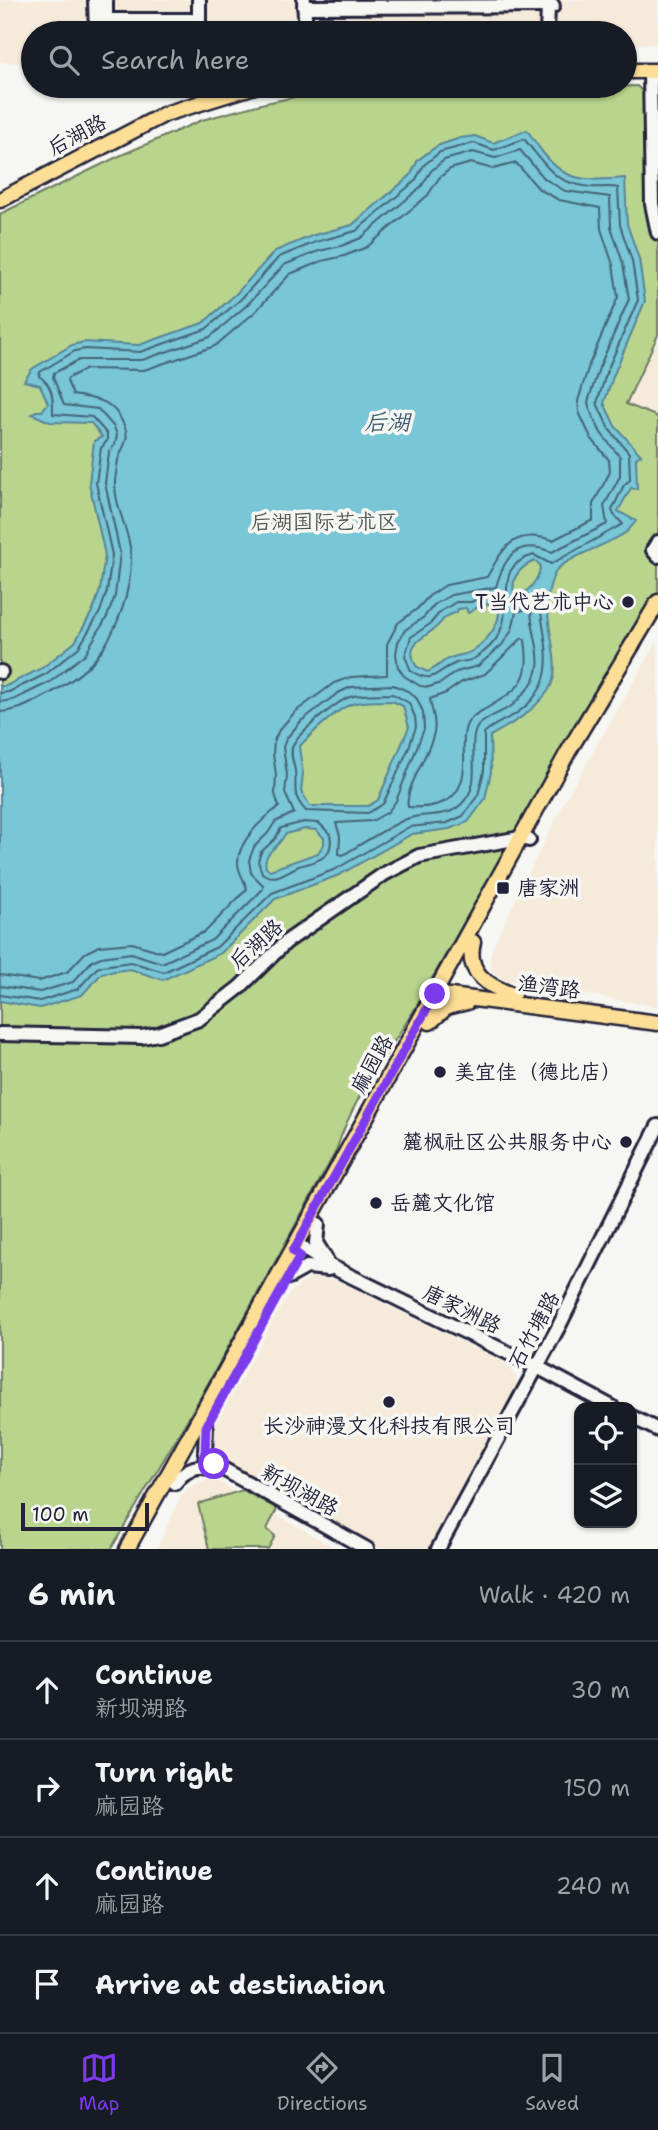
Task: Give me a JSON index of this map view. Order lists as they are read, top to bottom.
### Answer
{
  "streets": {
    "main road": ["后湖路", "渔湾路", "麻园路"],
    "street": ["唐家洲路", "石竹塘路", "新坝湖路"]
  },
  "crossings": [
    ["后湖路", "麻园路"],
    ["渔湾路", "麻园路"],
    ["麻园路", "唐家洲路"],
    ["麻园路", "新坝湖路"],
    ["唐家洲路", "石竹塘路"]
  ],
  "water": ["后湖"],
  "parks": ["后湖国际艺术区"],
  "places": {
    "other": [
      "T当代艺术中心",
      "美宜佳（德比店）",
      "麓枫社区公共服务中心",
      "岳麓文化馆",
      "长沙神漫文化科技有限公司"
    ],
    "transit": ["唐家洲"]
  },
  "scale_bar": "100 m",
  "page": {
    "search": "Search here",
    "scale": "100 m",
    "heading": ["6 min", "Walk · 420 m"],
    "list": [
      ["Continue", "新坝湖路", "30 m"],
      ["Turn right", "麻园路", "150 m"],
      ["Continue", "麻园路", "240 m"],
      "Arrive at destination"
    ],
    "nav": ["Map", "Directions", "Saved"]
  }
}
